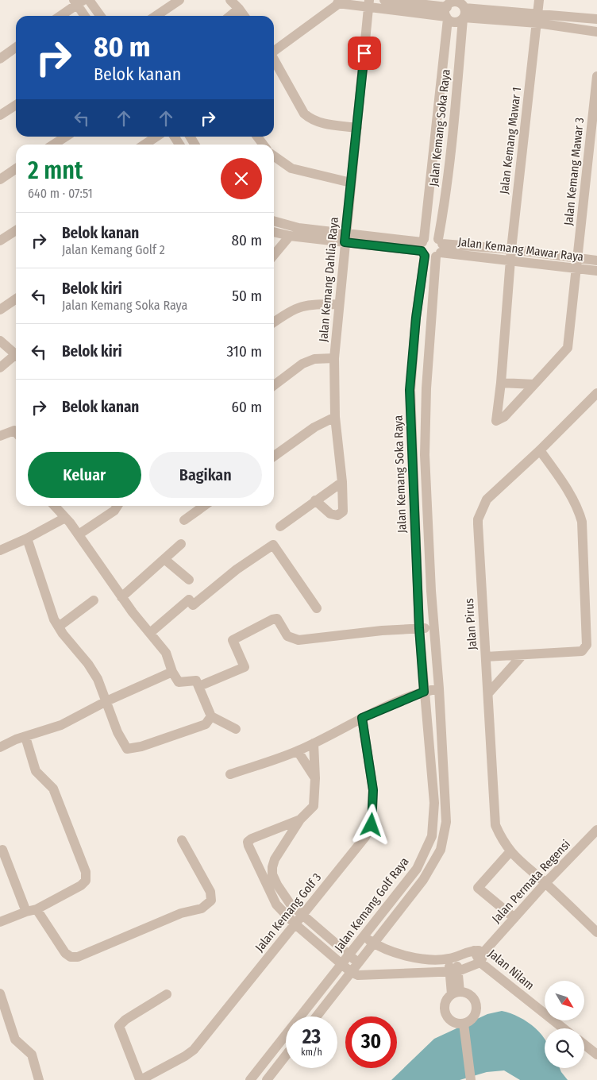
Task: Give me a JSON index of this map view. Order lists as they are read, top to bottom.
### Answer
{
  "streets": {
    "street": [
      "Jalan Kemang Soka Raya",
      "Jalan Kemang Mawar 1",
      "Jalan Kemang Mawar 3",
      "Jalan Kemang Mawar Raya",
      "Jalan Kemang Dahlia Raya",
      "Jalan Pirus",
      "Jalan Permata Regensi",
      "Jalan Kemang Golf Raya",
      "Jalan Kemang Golf 3",
      "Jalan Nilam"
    ]
  },
  "crossings": [
    ["Jalan Kemang Soka Raya", "Jalan Kemang Mawar Raya"],
    ["Jalan Kemang Soka Raya", "Jalan Kemang Golf Raya"],
    ["Jalan Kemang Mawar 1", "Jalan Kemang Mawar 3"],
    ["Jalan Kemang Mawar 1", "Jalan Kemang Mawar Raya"],
    ["Jalan Kemang Mawar 3", "Jalan Kemang Mawar Raya"],
    ["Jalan Pirus", "Jalan Permata Regensi"],
    ["Jalan Permata Regensi", "Jalan Nilam"]
  ],
  "north": "bottom right",
  "page": {
    "turn": ["80 m", "Belok kanan"],
    "heading": ["2 mnt", "640 m · 07:51"],
    "list": [
      {
        "name": "Belok kanan",
        "note": "Jalan Kemang Golf 2",
        "value": "80 m"
      },
      {
        "name": "Belok kiri",
        "note": "Jalan Kemang Soka Raya",
        "value": "50 m"
      },
      {
        "name": "Belok kiri",
        "value": "310 m"
      },
      {
        "name": "Belok kanan",
        "value": "60 m"
      }
    ],
    "buttons": ["Keluar", "Bagikan"],
    "speed": "23 km/h",
    "limit": "30"
  }
}
